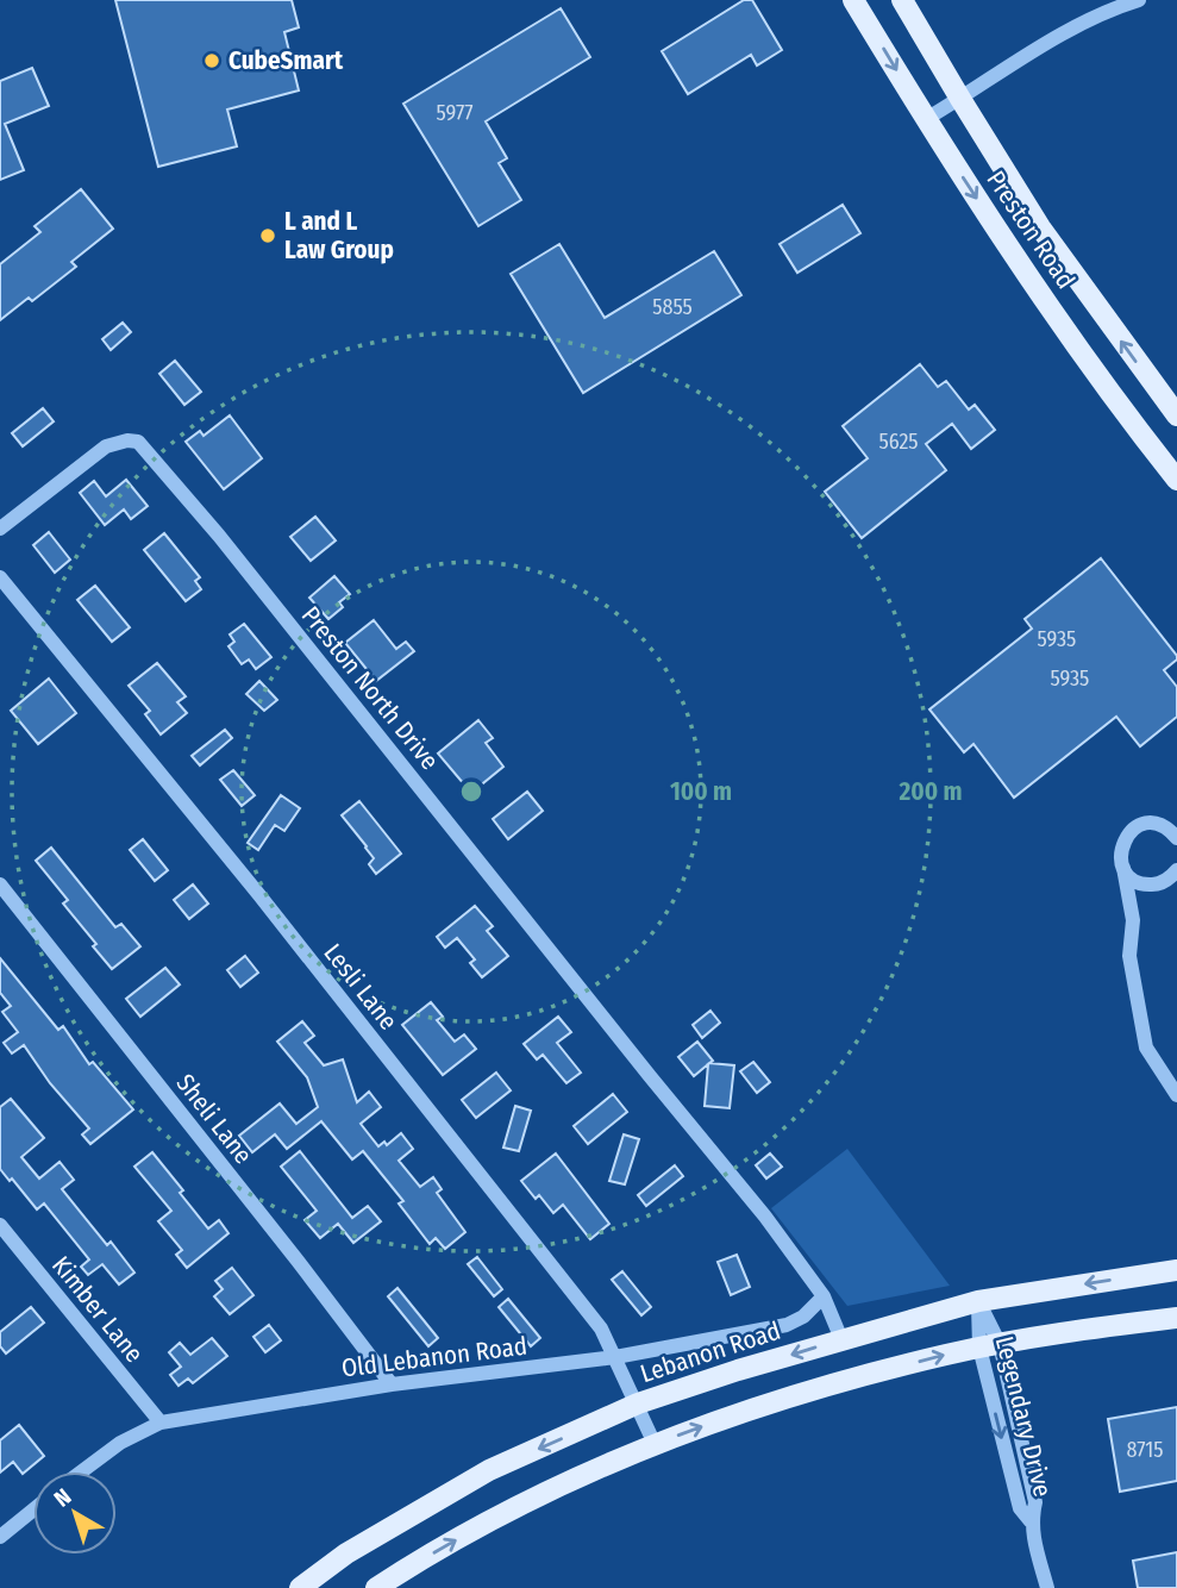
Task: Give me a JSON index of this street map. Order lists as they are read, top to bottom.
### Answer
{
  "streets": {
    "main road": ["Preston Road", "Lebanon Road"],
    "street": [
      "Preston North Drive",
      "Lesli Lane",
      "Sheli Lane",
      "Kimber Lane",
      "Old Lebanon Road",
      "Legendary Drive"
    ]
  },
  "crossings": [
    ["Preston North Drive", "Lebanon Road"],
    ["Preston North Drive", "Old Lebanon Road"],
    ["Lesli Lane", "Lebanon Road"],
    ["Lesli Lane", "Old Lebanon Road"],
    ["Sheli Lane", "Old Lebanon Road"],
    ["Kimber Lane", "Old Lebanon Road"],
    ["Lebanon Road", "Legendary Drive"]
  ],
  "places": ["CubeSmart", "L and L Law Group"],
  "house_numbers": [
    "5977",
    "5855",
    "5625",
    "5935",
    "5935",
    "8715"
  ],
  "north": "top left",
  "rings": ["100 m", "200 m"]
}
